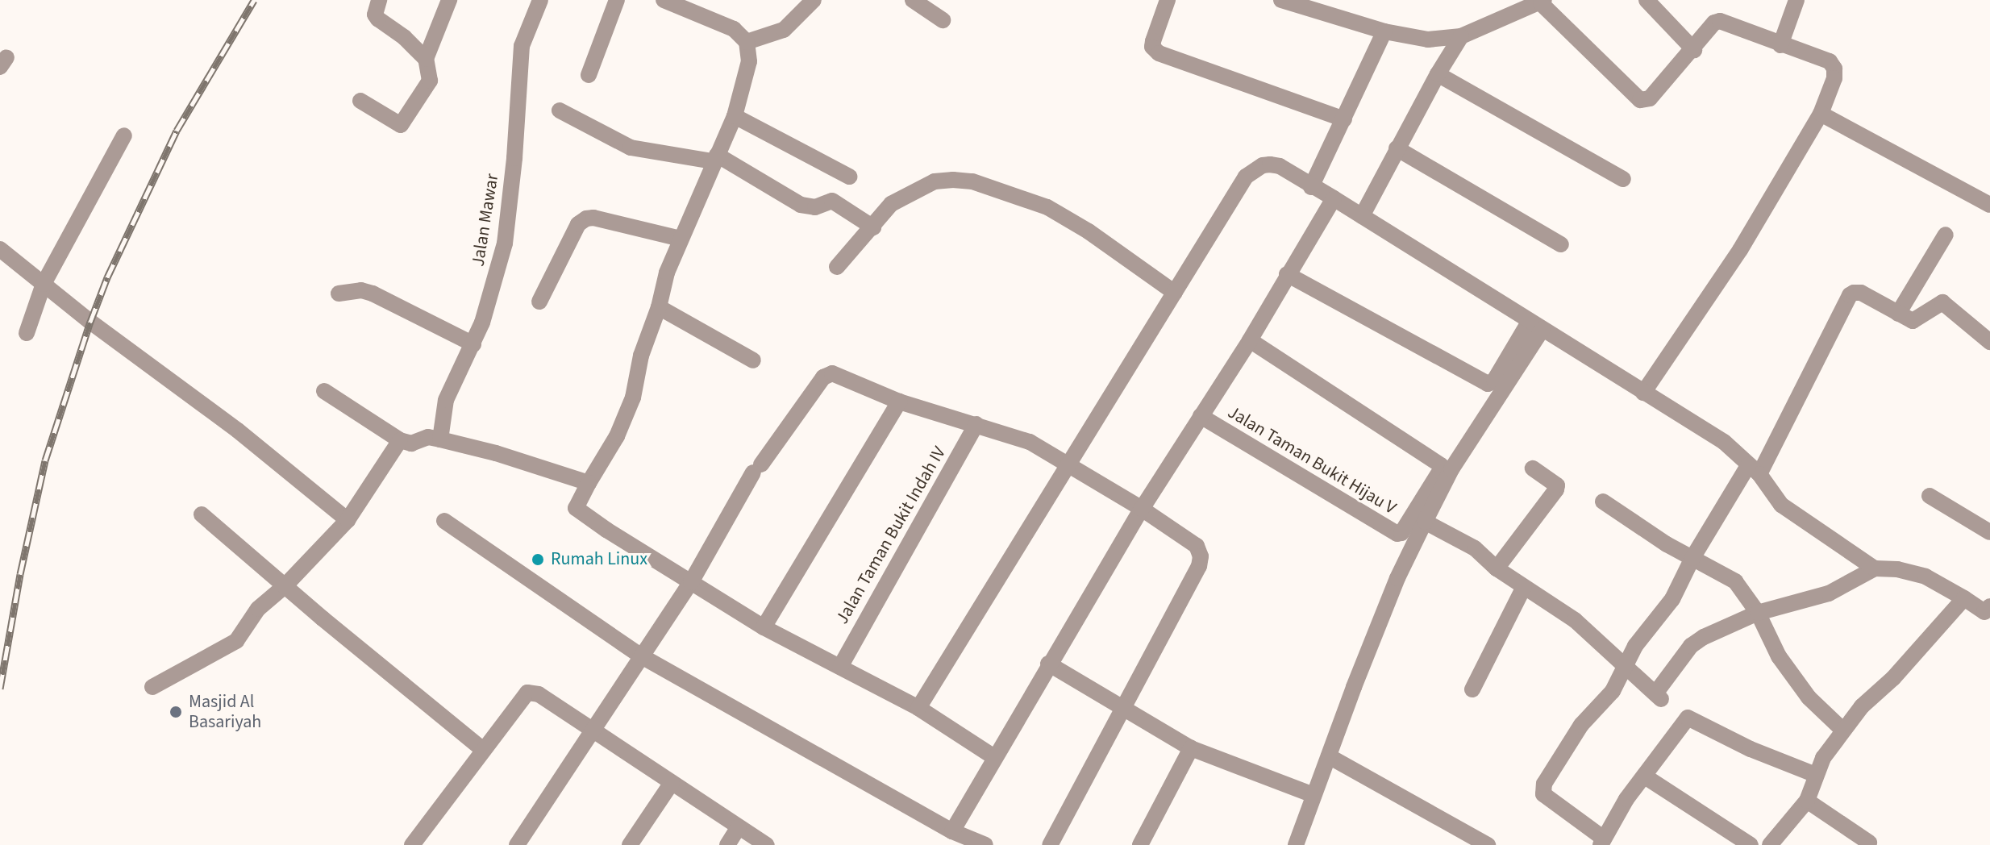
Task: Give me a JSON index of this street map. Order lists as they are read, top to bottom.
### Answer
{
  "streets": {
    "street": ["Jalan Mawar", "Jalan Taman Bukit Hijau V", "Jalan Taman Bukit Indah IV"]
  },
  "places": ["Rumah Linux", "Masjid Al Basariyah"]
}
